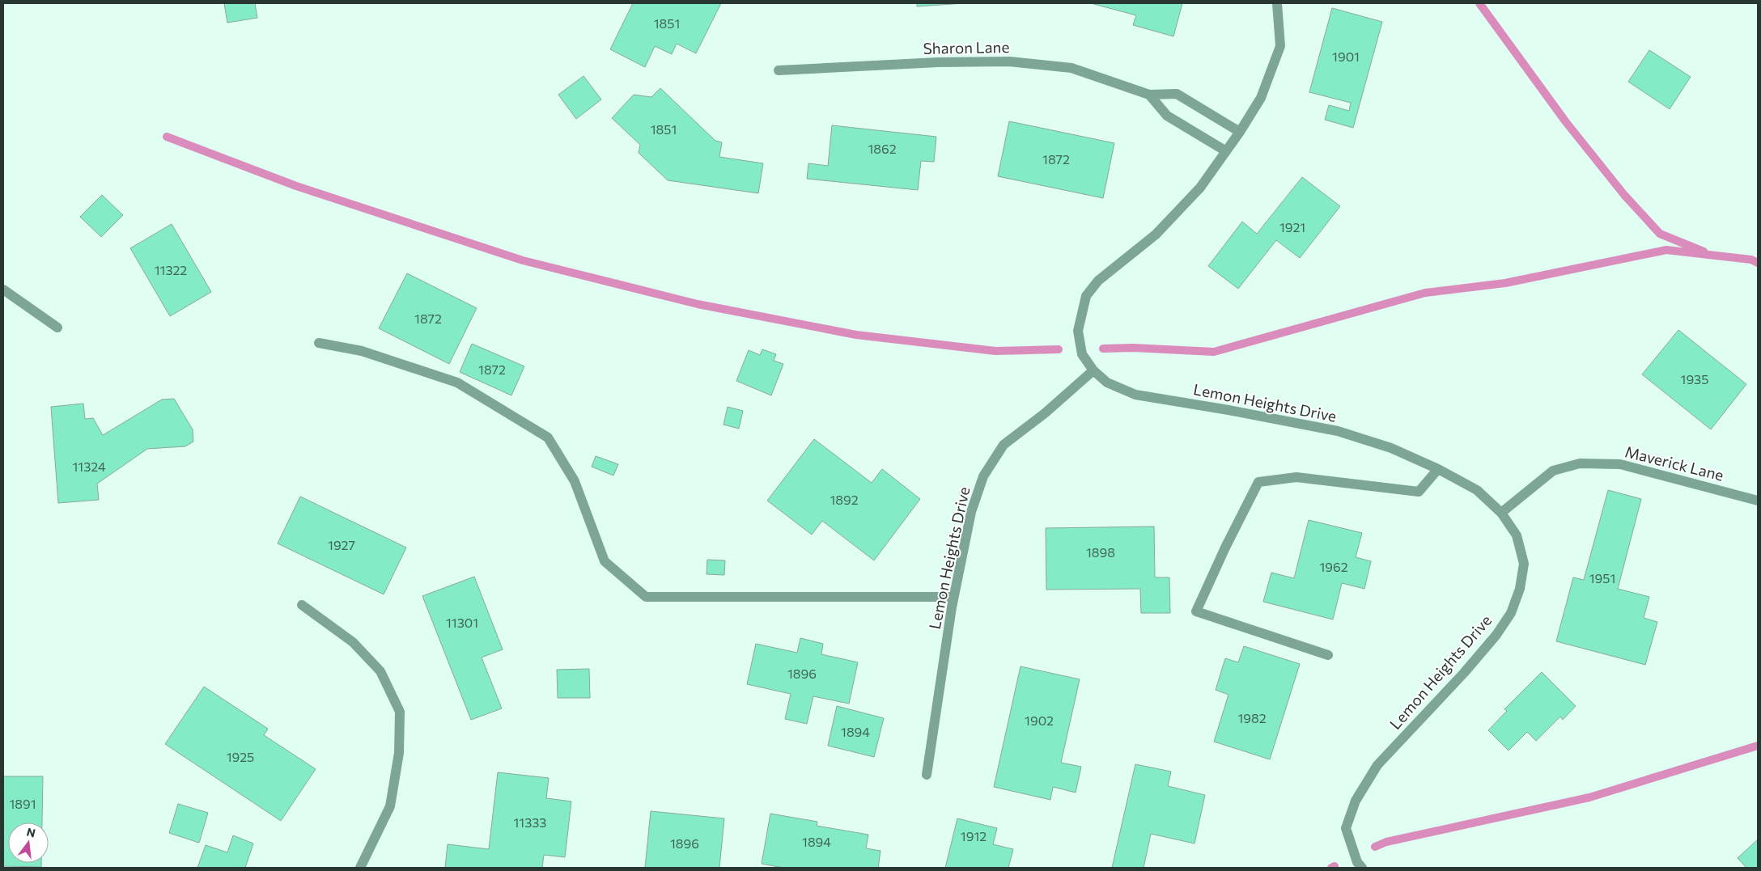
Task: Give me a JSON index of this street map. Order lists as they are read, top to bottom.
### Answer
{
  "streets": {
    "street": ["Sharon Lane", "Lemon Heights Drive", "Maverick Lane"]
  },
  "crossings": [
    ["Sharon Lane", "Lemon Heights Drive"],
    ["Lemon Heights Drive", "Maverick Lane"]
  ],
  "house_numbers": [
    "1851",
    "1901",
    "1851",
    "1862",
    "1872",
    "1921",
    "11322",
    "1872",
    "1872",
    "1935",
    "11324",
    "1892",
    "1927",
    "1898",
    "1962",
    "1951",
    "11301",
    "1896",
    "1982",
    "1902",
    "1894",
    "1925",
    "1891",
    "11333",
    "1912",
    "1894",
    "1896"
  ],
  "north": "top"
}
